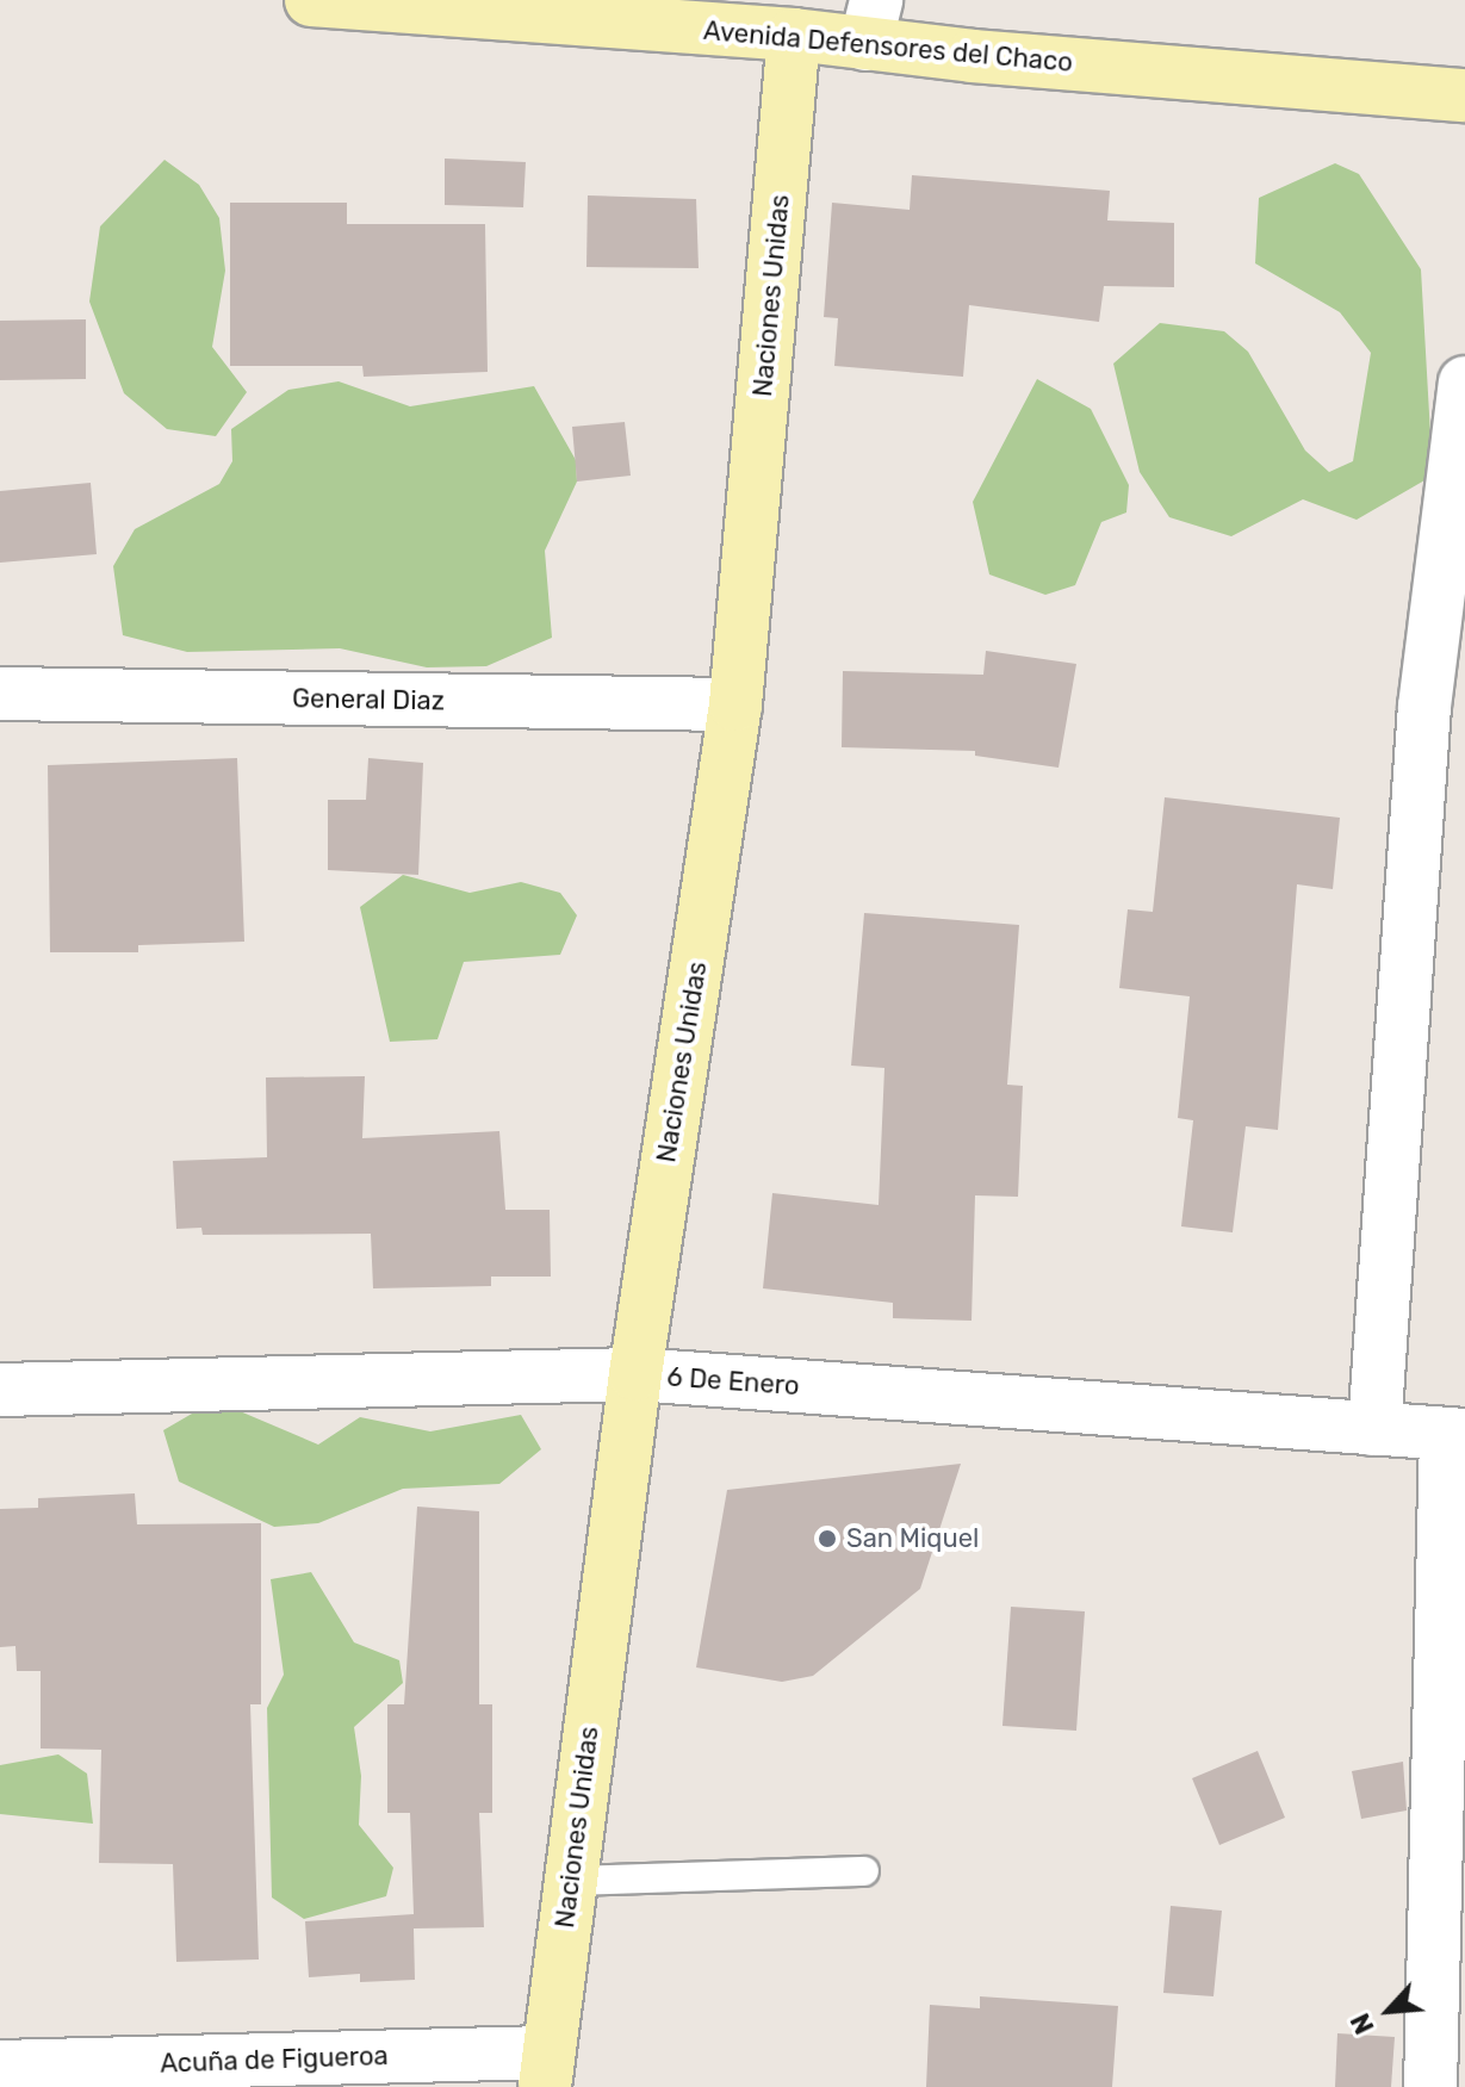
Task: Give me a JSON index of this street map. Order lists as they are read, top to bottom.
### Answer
{
  "streets": {
    "street": [
      "Avenida Defensores del Chaco",
      "Naciones Unidas",
      "General Diaz",
      "6 De Enero",
      "Acuña de Figueroa"
    ]
  },
  "crossings": [
    ["Avenida Defensores del Chaco", "Naciones Unidas"],
    ["Naciones Unidas", "General Diaz"],
    ["Naciones Unidas", "6 De Enero"],
    ["Naciones Unidas", "Acuña de Figueroa"]
  ],
  "places": ["San Miquel"],
  "north": "bottom left"
}
